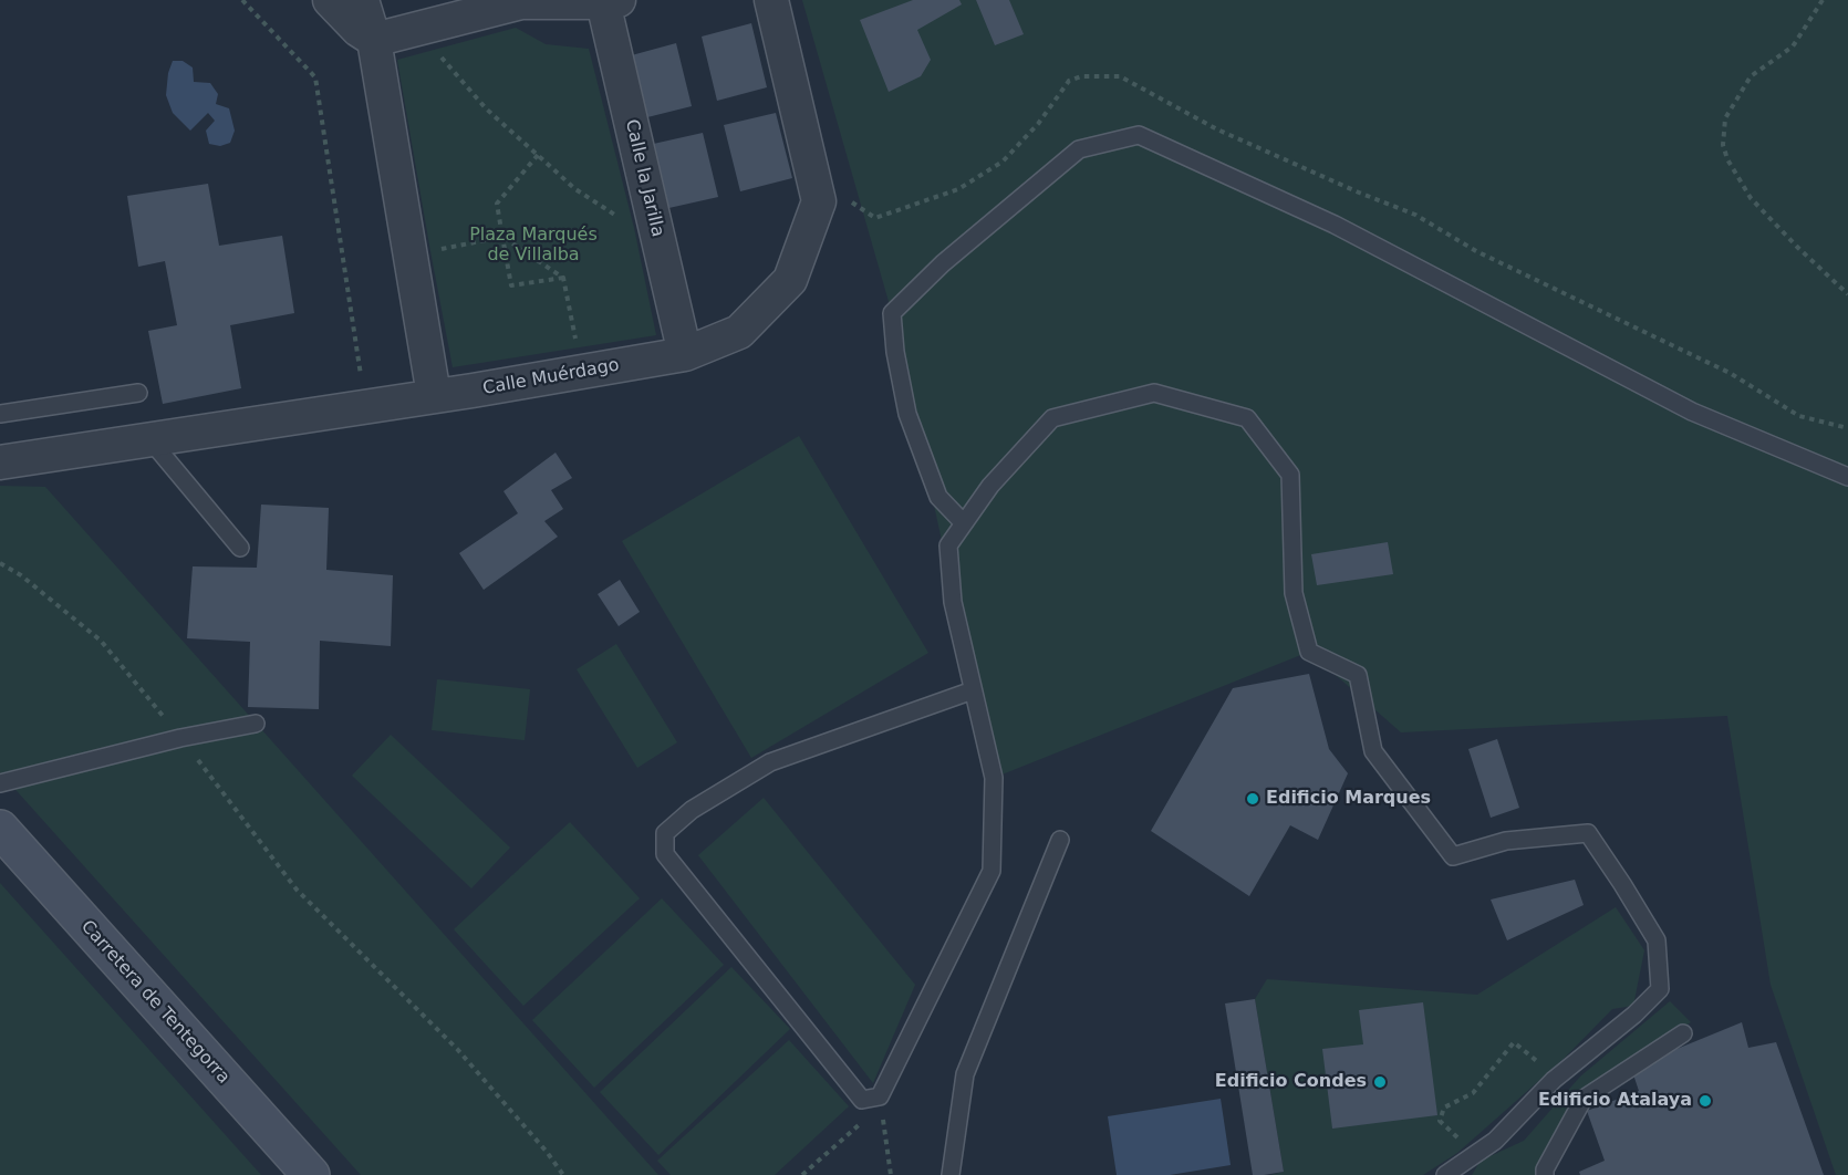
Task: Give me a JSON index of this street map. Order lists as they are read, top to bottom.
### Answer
{
  "streets": {
    "main road": ["Carretera de Tentegorra"],
    "street": ["Calle la Jarilla", "Calle Muérdago"]
  },
  "crossings": [
    ["Calle la Jarilla", "Calle Muérdago"]
  ],
  "parks": ["Plaza Marqués de Villalba"],
  "places": ["Edificio Marques", "Edificio Condes", "Edificio Atalaya"]
}
